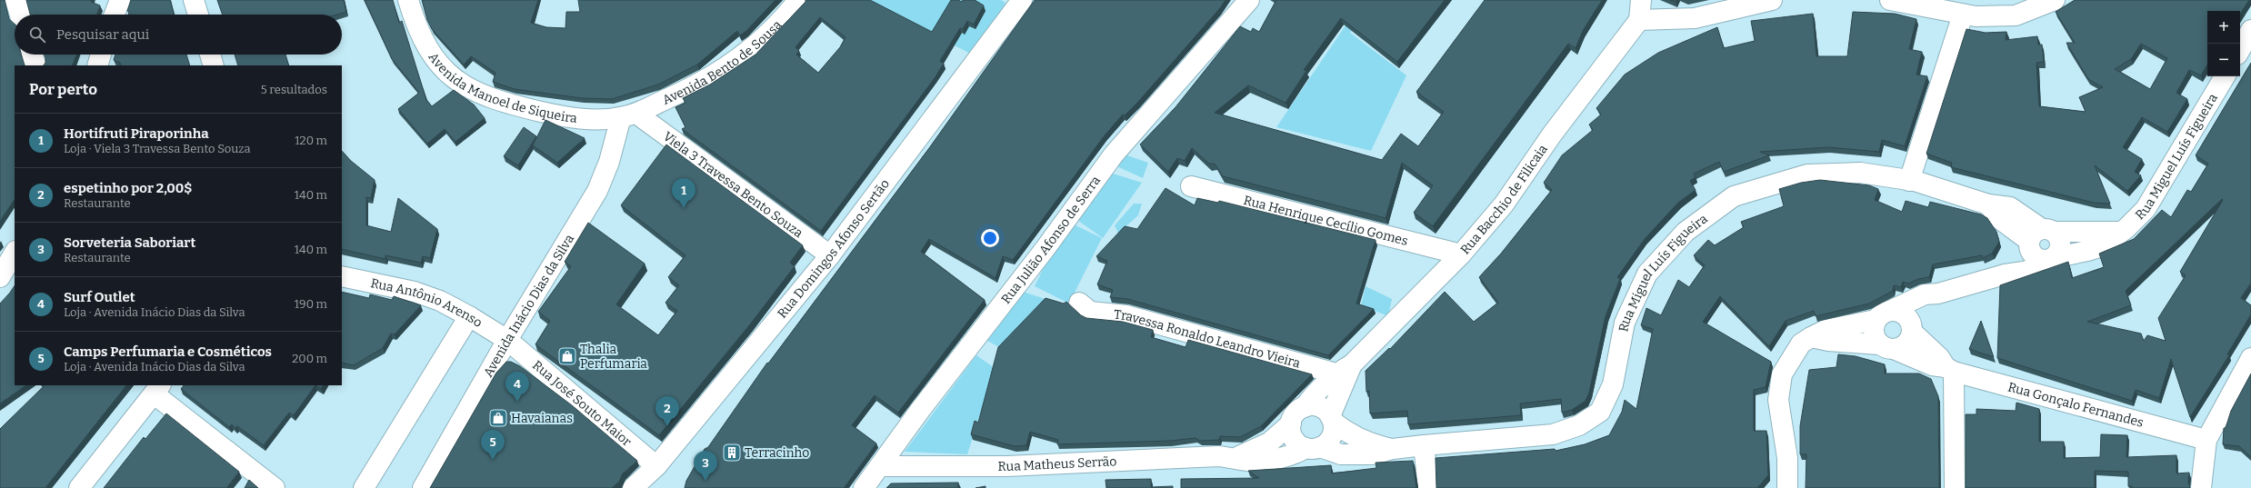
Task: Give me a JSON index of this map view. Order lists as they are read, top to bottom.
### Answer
{
  "streets": {
    "street": [
      "Avenida Bento de Sousa",
      "Avenida Manoel de Siqueira",
      "Rua Miguel Luís Figueira",
      "Viela 3 Travessa Bento Souza",
      "Rua Bacchio de Filicaia",
      "Rua Henrique Cecílio Gomes",
      "Rua Julião Afonso de Serra",
      "Rua Domingos Afonso Sertão",
      "Rua Antônio Arenso",
      "Avenida Inácio Dias da Silva",
      "Travessa Ronaldo Leandro Vieira",
      "Rua José Souto Maior",
      "Rua Gonçalo Fernandes",
      "Rua Matheus Serrão"
    ]
  },
  "crossings": [
    ["Avenida Bento de Sousa", "Avenida Manoel de Siqueira"],
    ["Avenida Bento de Sousa", "Viela 3 Travessa Bento Souza"],
    ["Avenida Bento de Sousa", "Avenida Inácio Dias da Silva"],
    ["Avenida Manoel de Siqueira", "Viela 3 Travessa Bento Souza"],
    ["Avenida Manoel de Siqueira", "Avenida Inácio Dias da Silva"],
    ["Rua Miguel Luís Figueira", "Rua Bacchio de Filicaia"],
    ["Rua Miguel Luís Figueira", "Rua Gonçalo Fernandes"],
    ["Rua Miguel Luís Figueira", "Rua Matheus Serrão"],
    ["Viela 3 Travessa Bento Souza", "Rua Domingos Afonso Sertão"],
    ["Viela 3 Travessa Bento Souza", "Avenida Inácio Dias da Silva"],
    ["Rua Bacchio de Filicaia", "Rua Henrique Cecílio Gomes"],
    ["Rua Bacchio de Filicaia", "Travessa Ronaldo Leandro Vieira"],
    ["Rua Bacchio de Filicaia", "Rua Matheus Serrão"],
    ["Rua Julião Afonso de Serra", "Rua Matheus Serrão"],
    ["Rua Domingos Afonso Sertão", "Rua José Souto Maior"],
    ["Rua Antônio Arenso", "Avenida Inácio Dias da Silva"],
    ["Rua Antônio Arenso", "Rua José Souto Maior"],
    ["Avenida Inácio Dias da Silva", "Rua José Souto Maior"]
  ],
  "places": {
    "shop": ["Thalia Perfumaria", "Havaianas"],
    "building": ["Terracinho"]
  },
  "page": {
    "map_buttons": ["+", "−"],
    "search": "Pesquisar aqui",
    "heading": ["Por perto", "5 resultados"],
    "list": [
      {
        "mark": "1",
        "name": "Hortifruti Piraporinha",
        "note": "Loja · Viela 3 Travessa Bento Souza",
        "value": "120 m"
      },
      {
        "mark": "2",
        "name": "espetinho por 2,00$",
        "note": "Restaurante",
        "value": "140 m"
      },
      {
        "mark": "3",
        "name": "Sorveteria Saboriart",
        "note": "Restaurante",
        "value": "140 m"
      },
      {
        "mark": "4",
        "name": "Surf Outlet",
        "note": "Loja · Avenida Inácio Dias da Silva",
        "value": "190 m"
      },
      {
        "mark": "5",
        "name": "Camps Perfumaria e Cosméticos",
        "note": "Loja · Avenida Inácio Dias da Silva",
        "value": "200 m"
      }
    ],
    "pins": [
      "1",
      "4",
      "2",
      "5",
      "3"
    ]
  }
}
